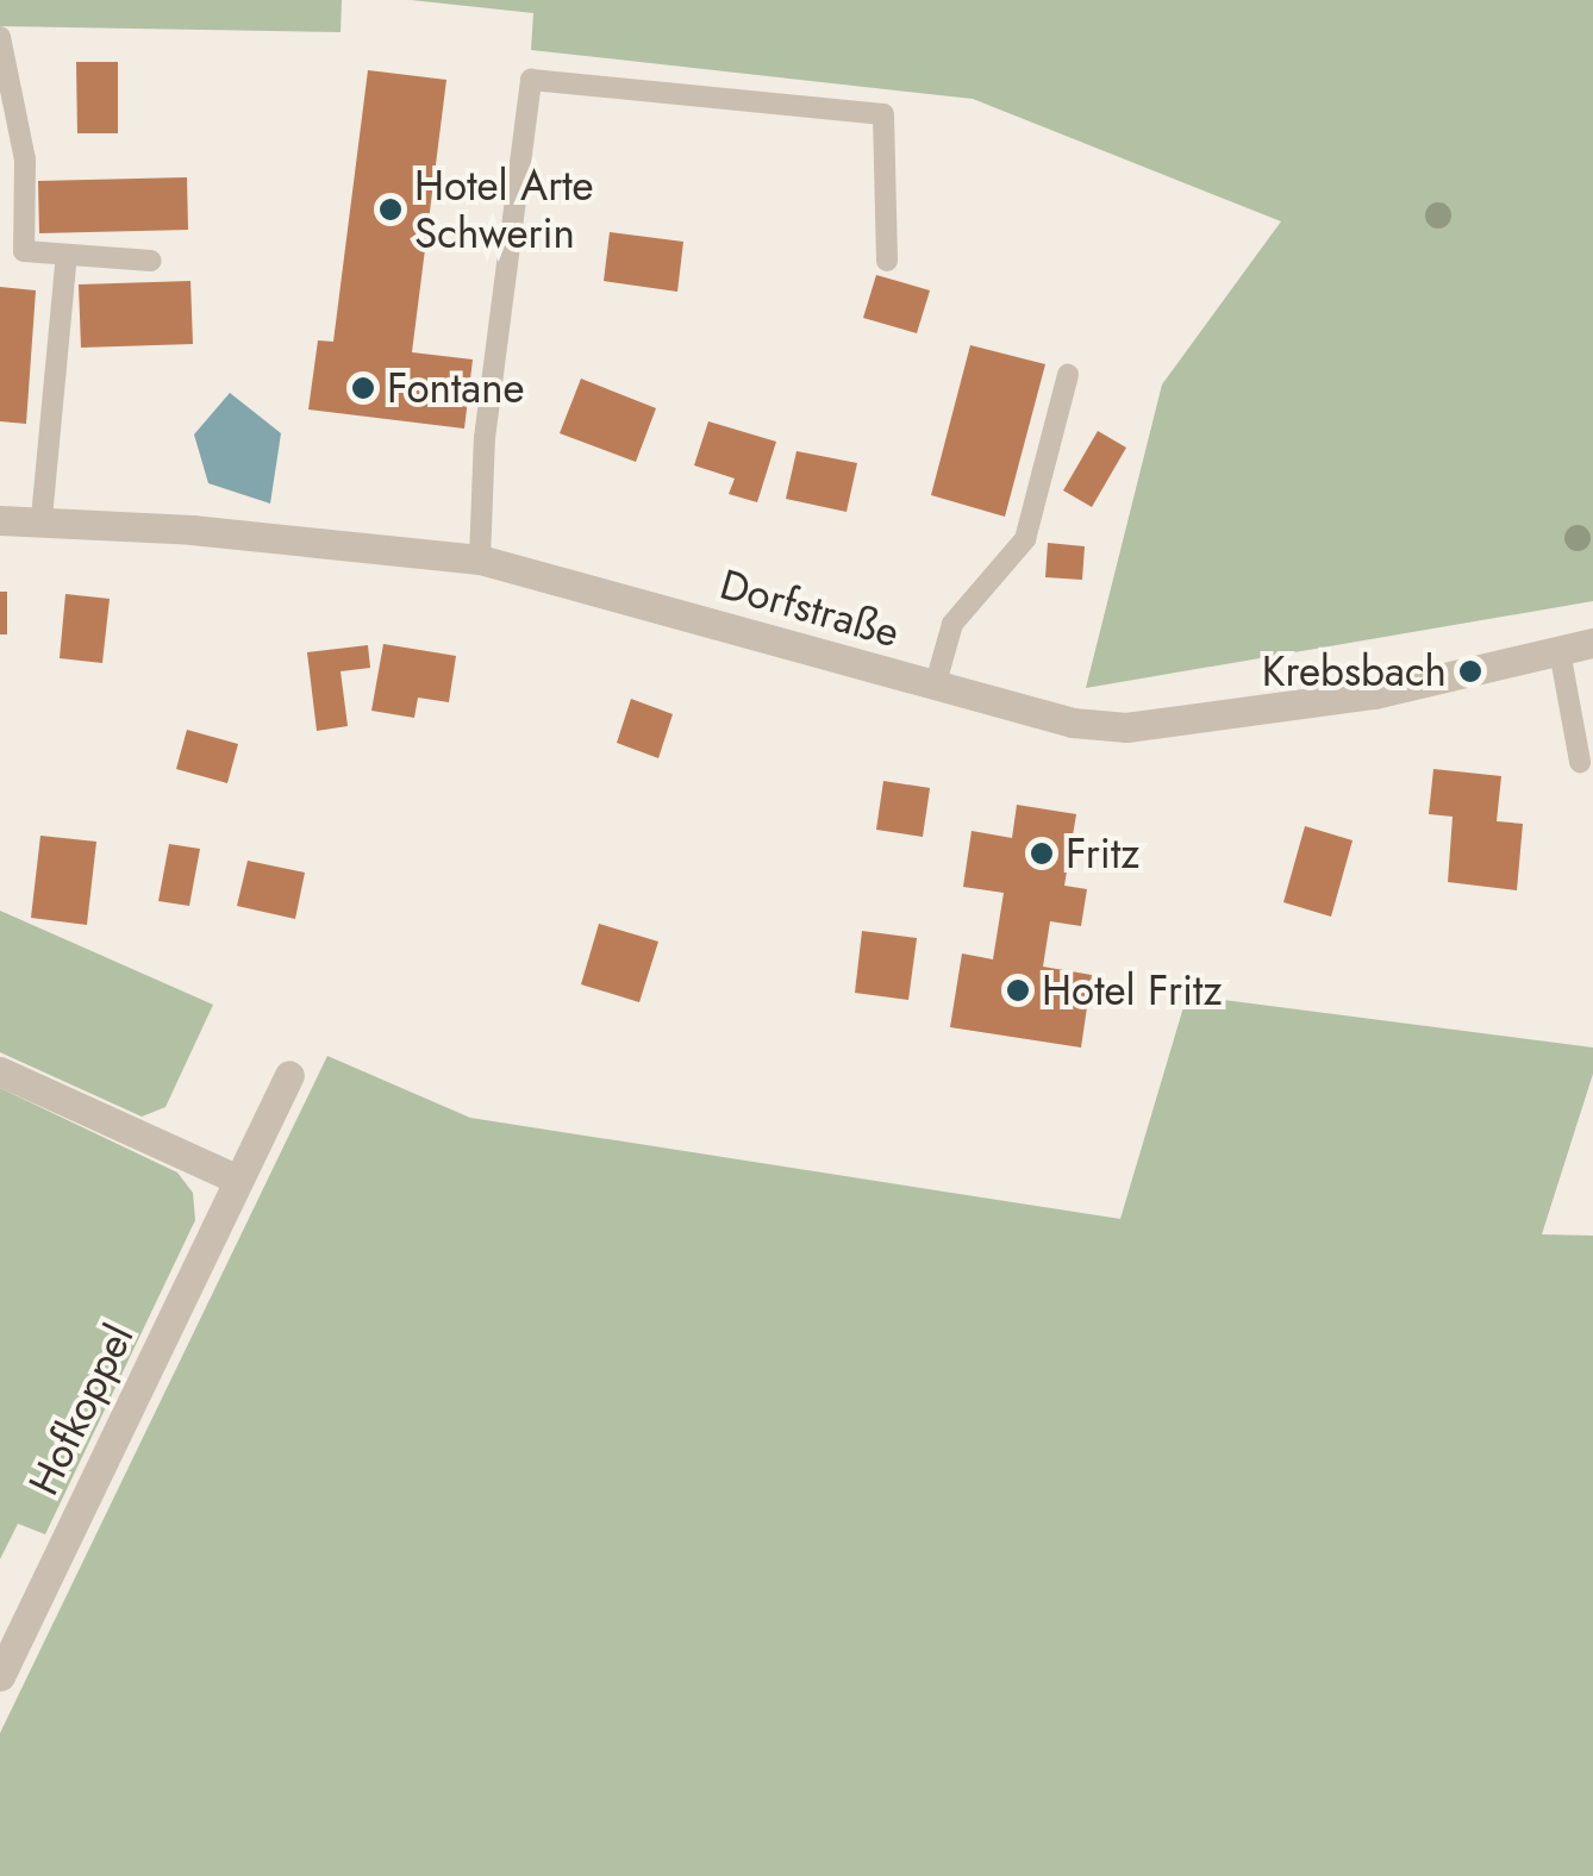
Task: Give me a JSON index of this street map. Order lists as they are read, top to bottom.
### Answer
{
  "streets": {
    "street": ["Dorfstraße", "Hofkoppel"]
  },
  "places": [
    "Hotel Arte Schwerin",
    "Fontane",
    "Krebsbach",
    "Fritz",
    "Hotel Fritz"
  ]
}
